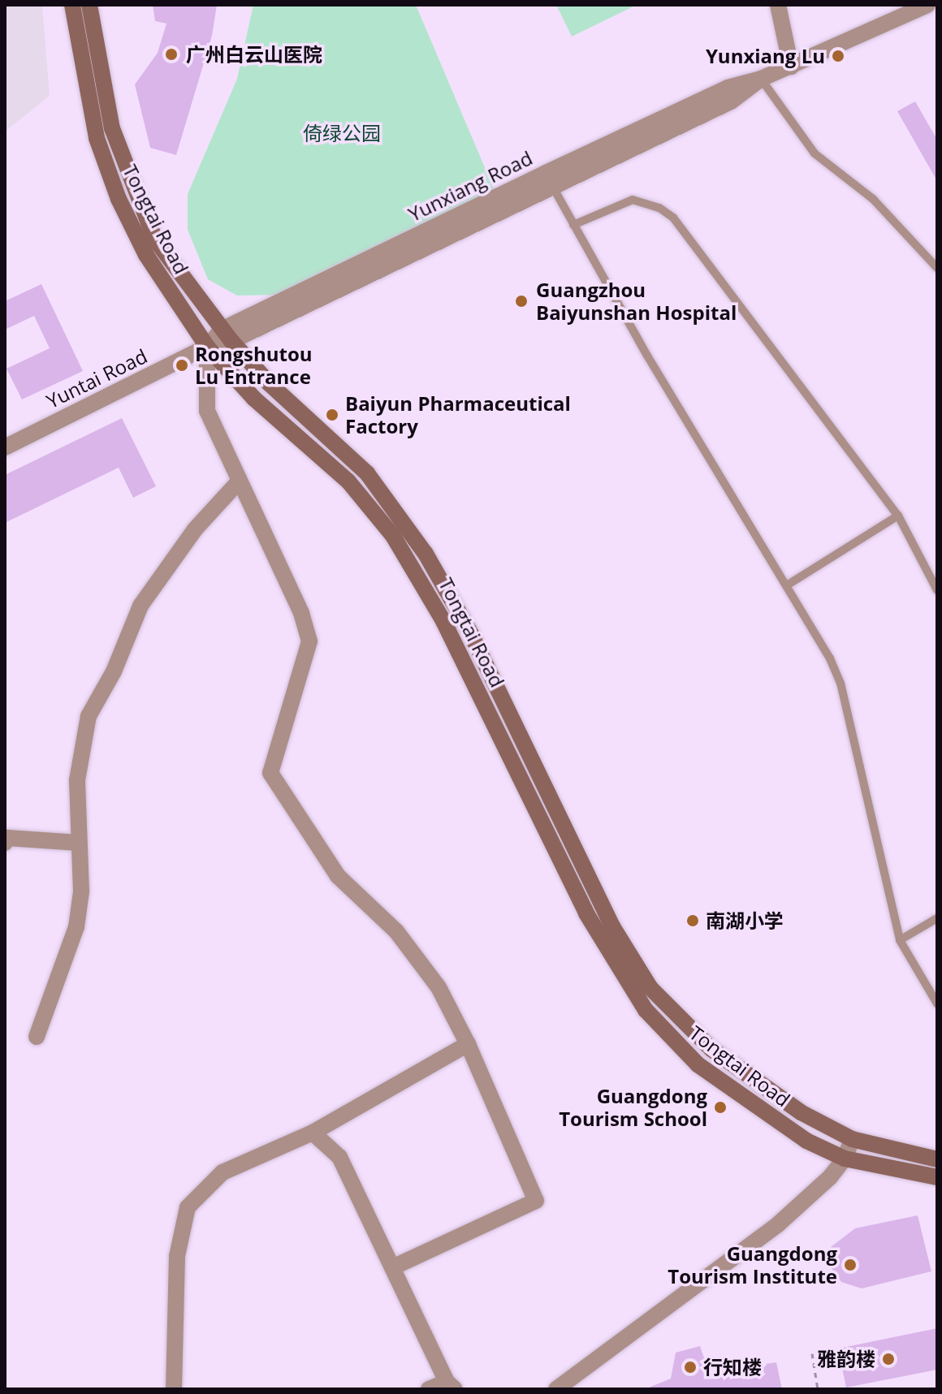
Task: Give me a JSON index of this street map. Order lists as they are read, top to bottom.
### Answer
{
  "streets": {
    "main road": ["Tongtai Road"],
    "street": ["Yunxiang Road", "Yuntai Road"]
  },
  "crossings": [
    ["Yunxiang Road", "Tongtai Road"],
    ["Yunxiang Road", "Yuntai Road"],
    ["Tongtai Road", "Yuntai Road"]
  ],
  "parks": ["倚绿公园"],
  "places": [
    "广州白云山医院",
    "Yunxiang Lu",
    "Guangzhou Baiyunshan Hospital",
    "Rongshutou Lu Entrance",
    "Baiyun Pharmaceutical Factory",
    "南湖小学",
    "Guangdong Tourism School",
    "Guangdong Tourism Institute",
    "雅韵楼",
    "行知楼"
  ]
}
